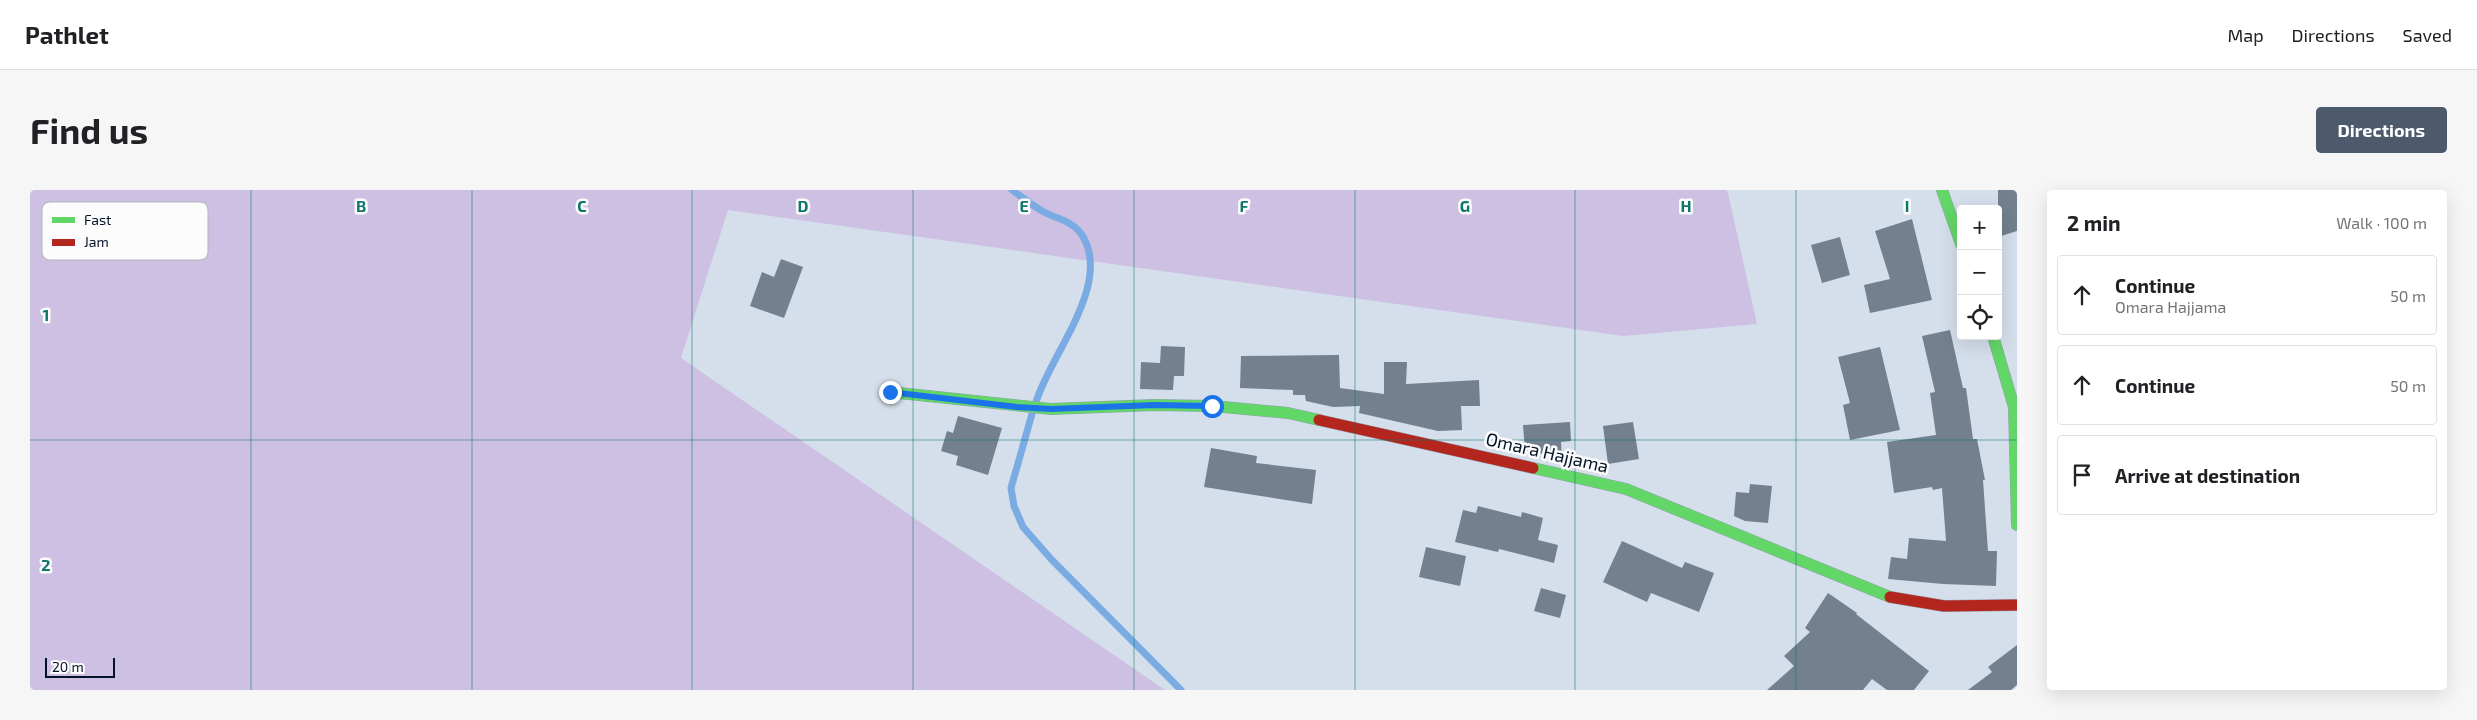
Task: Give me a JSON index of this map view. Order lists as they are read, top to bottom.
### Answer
{
  "streets": {
    "street": ["Omara Hajjama"]
  },
  "legend": ["Fast", "Jam"],
  "scale_bar": "20 m",
  "page": {
    "header": "Pathlet",
    "nav": ["Map", "Directions", "Saved"],
    "buttons": "Directions",
    "title": "Find us",
    "heading": ["2 min", "Walk · 100 m"],
    "map_buttons": ["+", "−"],
    "list": [
      ["Continue", "Omara Hajjama", "50 m"],
      ["Continue", "50 m"],
      "Arrive at destination"
    ],
    "scale": "20 m"
  },
  "grid": {
    "columns": [
      "B",
      "C",
      "D",
      "E",
      "F",
      "G",
      "H",
      "I"
    ],
    "rows": ["1", "2"]
  }
}
